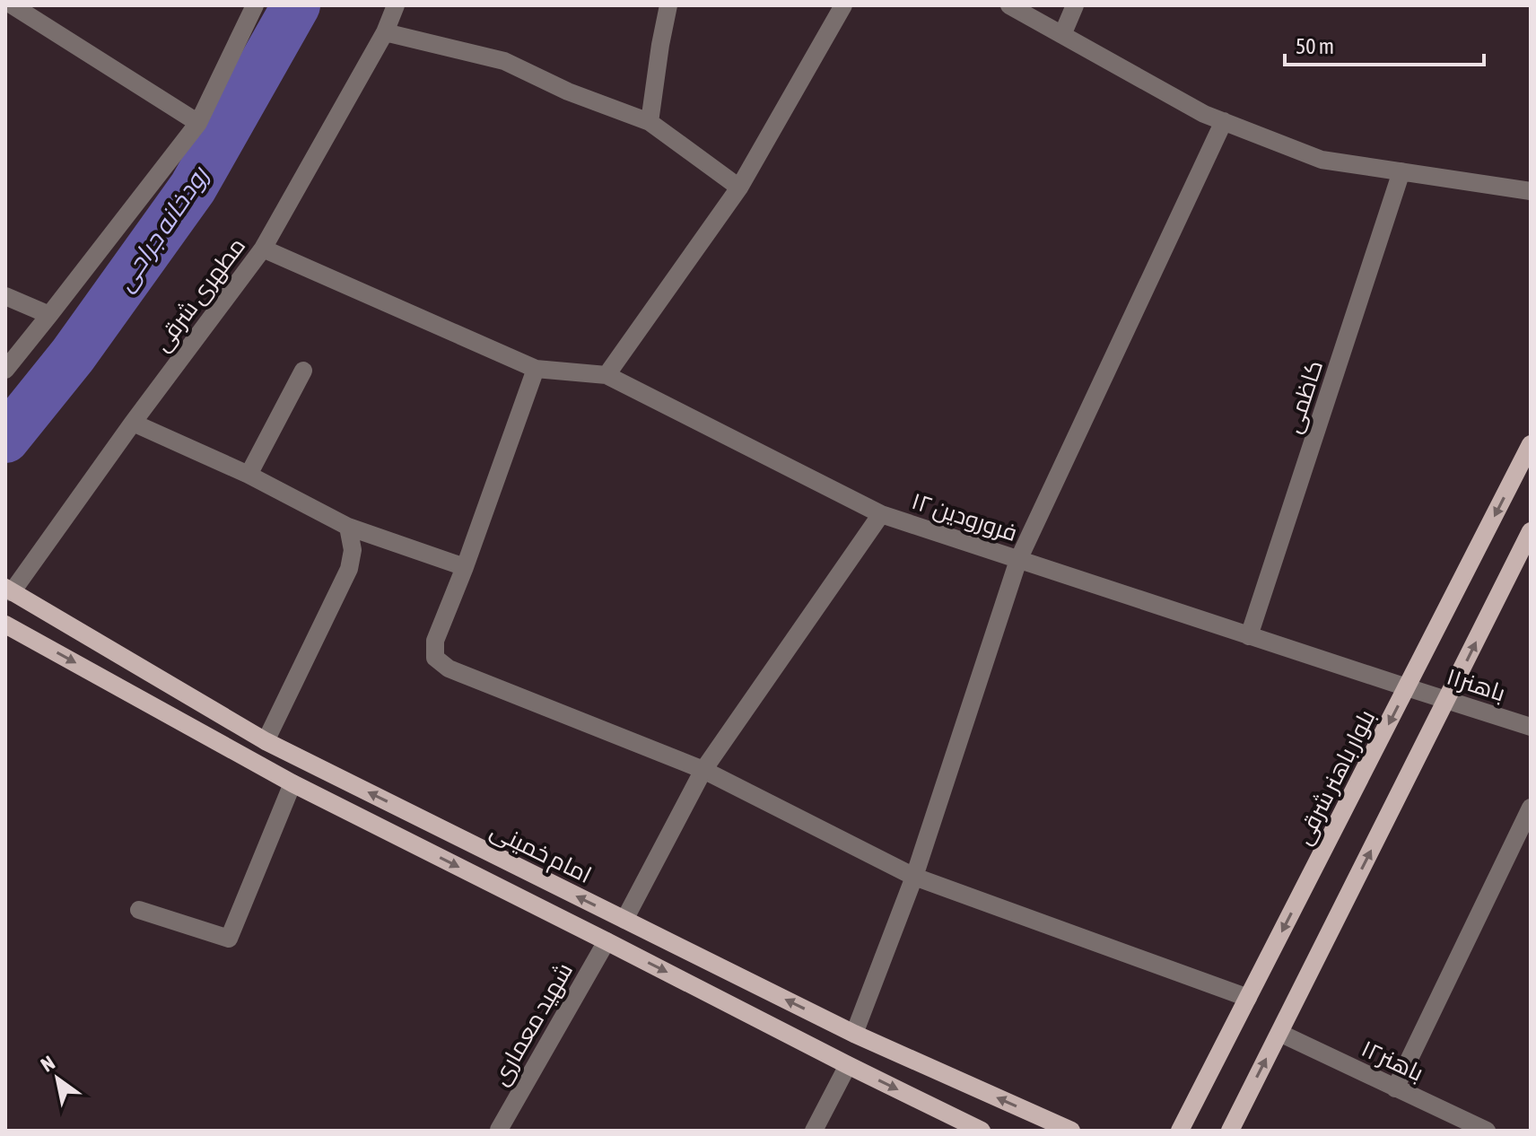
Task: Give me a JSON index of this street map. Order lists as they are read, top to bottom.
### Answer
{
  "streets": {
    "main road": ["بلوار باهنر شرقی", "امام خمینی"],
    "street": [
      "مطهری شرقی",
      "کاظمی",
      "۱۲ فرورودین",
      "باهنر۱۱",
      "شهید معماری",
      "باهنر۱۲"
    ]
  },
  "crossings": [
    ["مطهری شرقی", "امام خمینی"],
    ["کاظمی", "۱۲ فرورودین"],
    ["۱۲ فرورودین", "باهنر۱۱"],
    ["۱۲ فرورودین", "بلوار باهنر شرقی"],
    ["۱۲ فرورودین", "امام خمینی"],
    ["باهنر۱۱", "بلوار باهنر شرقی"]
  ],
  "water": ["رودخانه جراحی"],
  "scale_bar": "50 m",
  "north": "top left"
}
